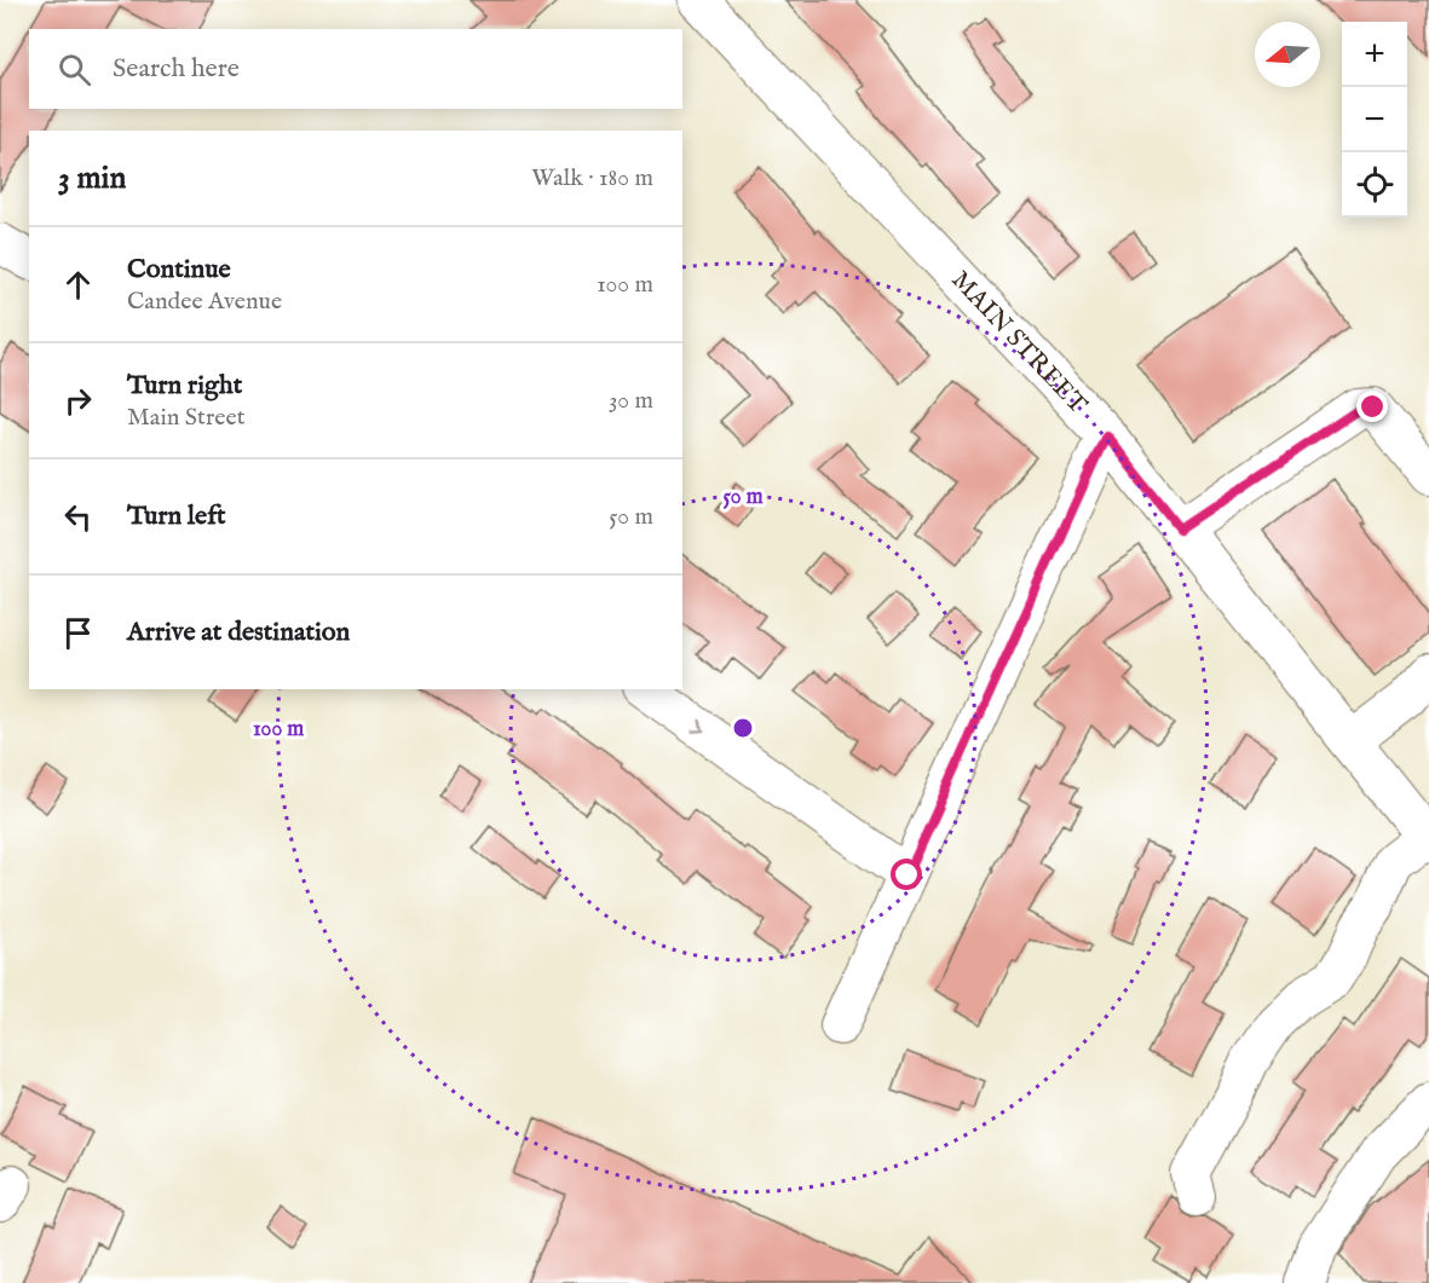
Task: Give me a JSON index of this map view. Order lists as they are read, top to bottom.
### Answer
{
  "streets": {
    "main road": ["MAIN STREET"]
  },
  "north": "left",
  "page": {
    "map_buttons": ["+", "−"],
    "search": "Search here",
    "heading": ["3 min", "Walk · 180 m"],
    "list": [
      ["Continue", "Candee Avenue", "100 m"],
      ["Turn right", "Main Street", "30 m"],
      ["Turn left", "50 m"],
      "Arrive at destination"
    ]
  },
  "rings": ["50 m", "100 m"]
}
